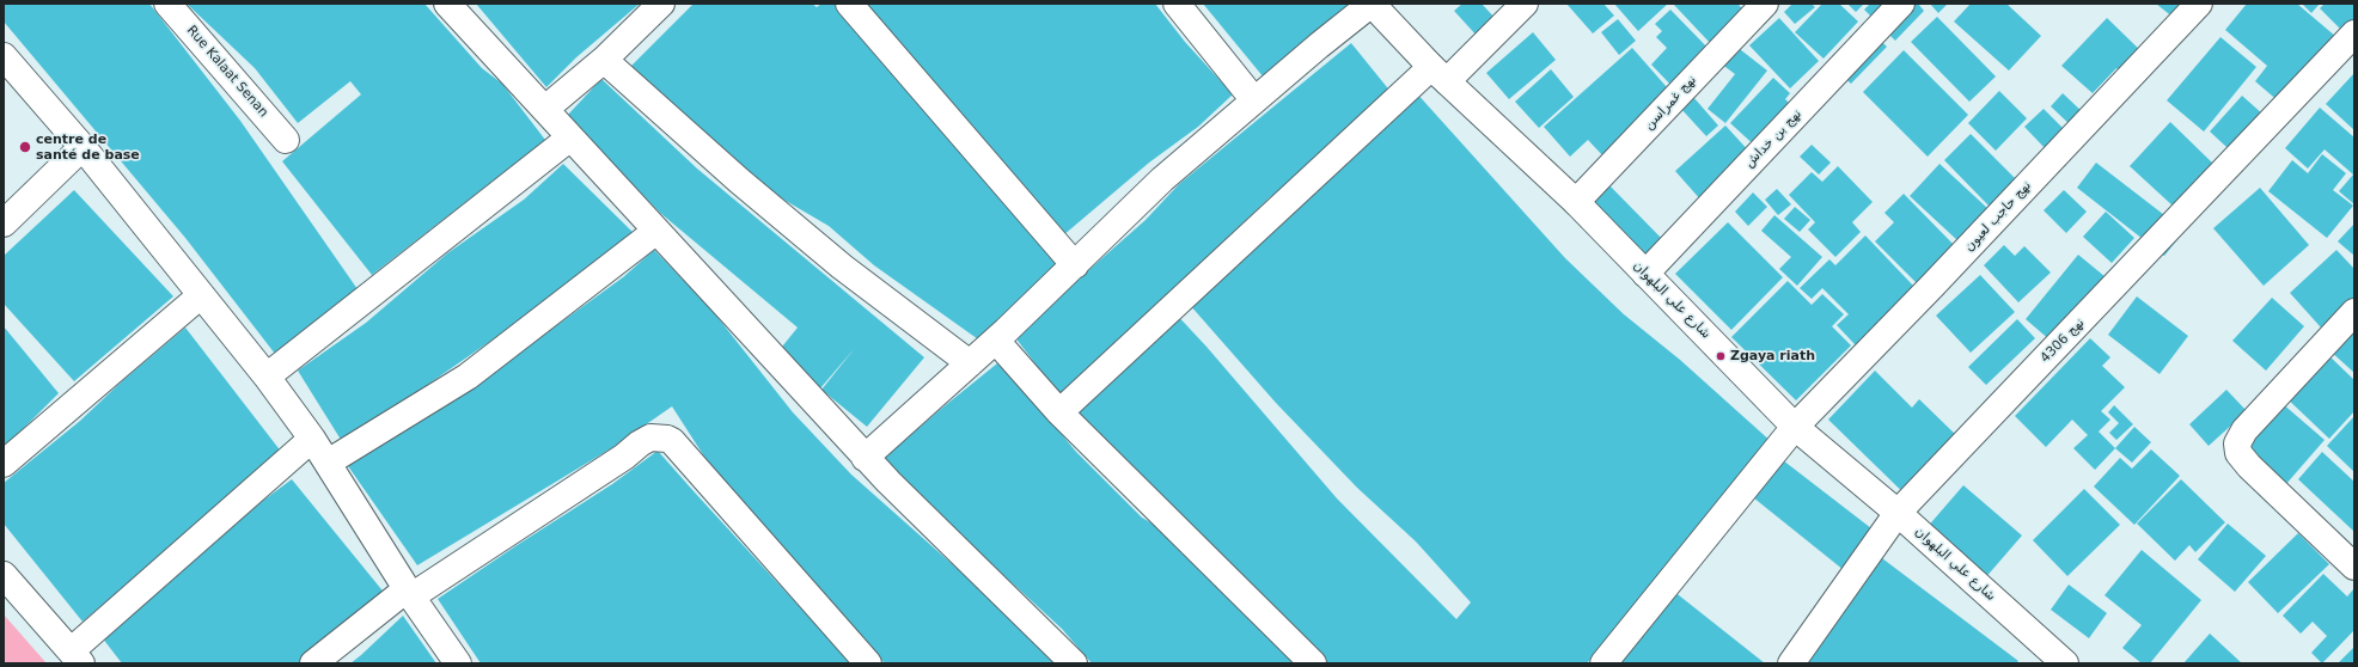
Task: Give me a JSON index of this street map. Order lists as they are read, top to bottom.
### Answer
{
  "streets": {
    "street": [
      "Rue Kalaat Senan",
      "نهج غمراسن",
      "نهج بن خداش",
      "نهج حاجب لعيون",
      "شارع علي البلهوان",
      "نهج 4306"
    ]
  },
  "crossings": [
    ["نهج غمراسن", "شارع علي البلهوان"],
    ["نهج بن خداش", "شارع علي البلهوان"],
    ["نهج حاجب لعيون", "شارع علي البلهوان"],
    ["شارع علي البلهوان", "نهج 4306"]
  ],
  "places": ["centre de santé de base", "Zgaya riath"]
}
